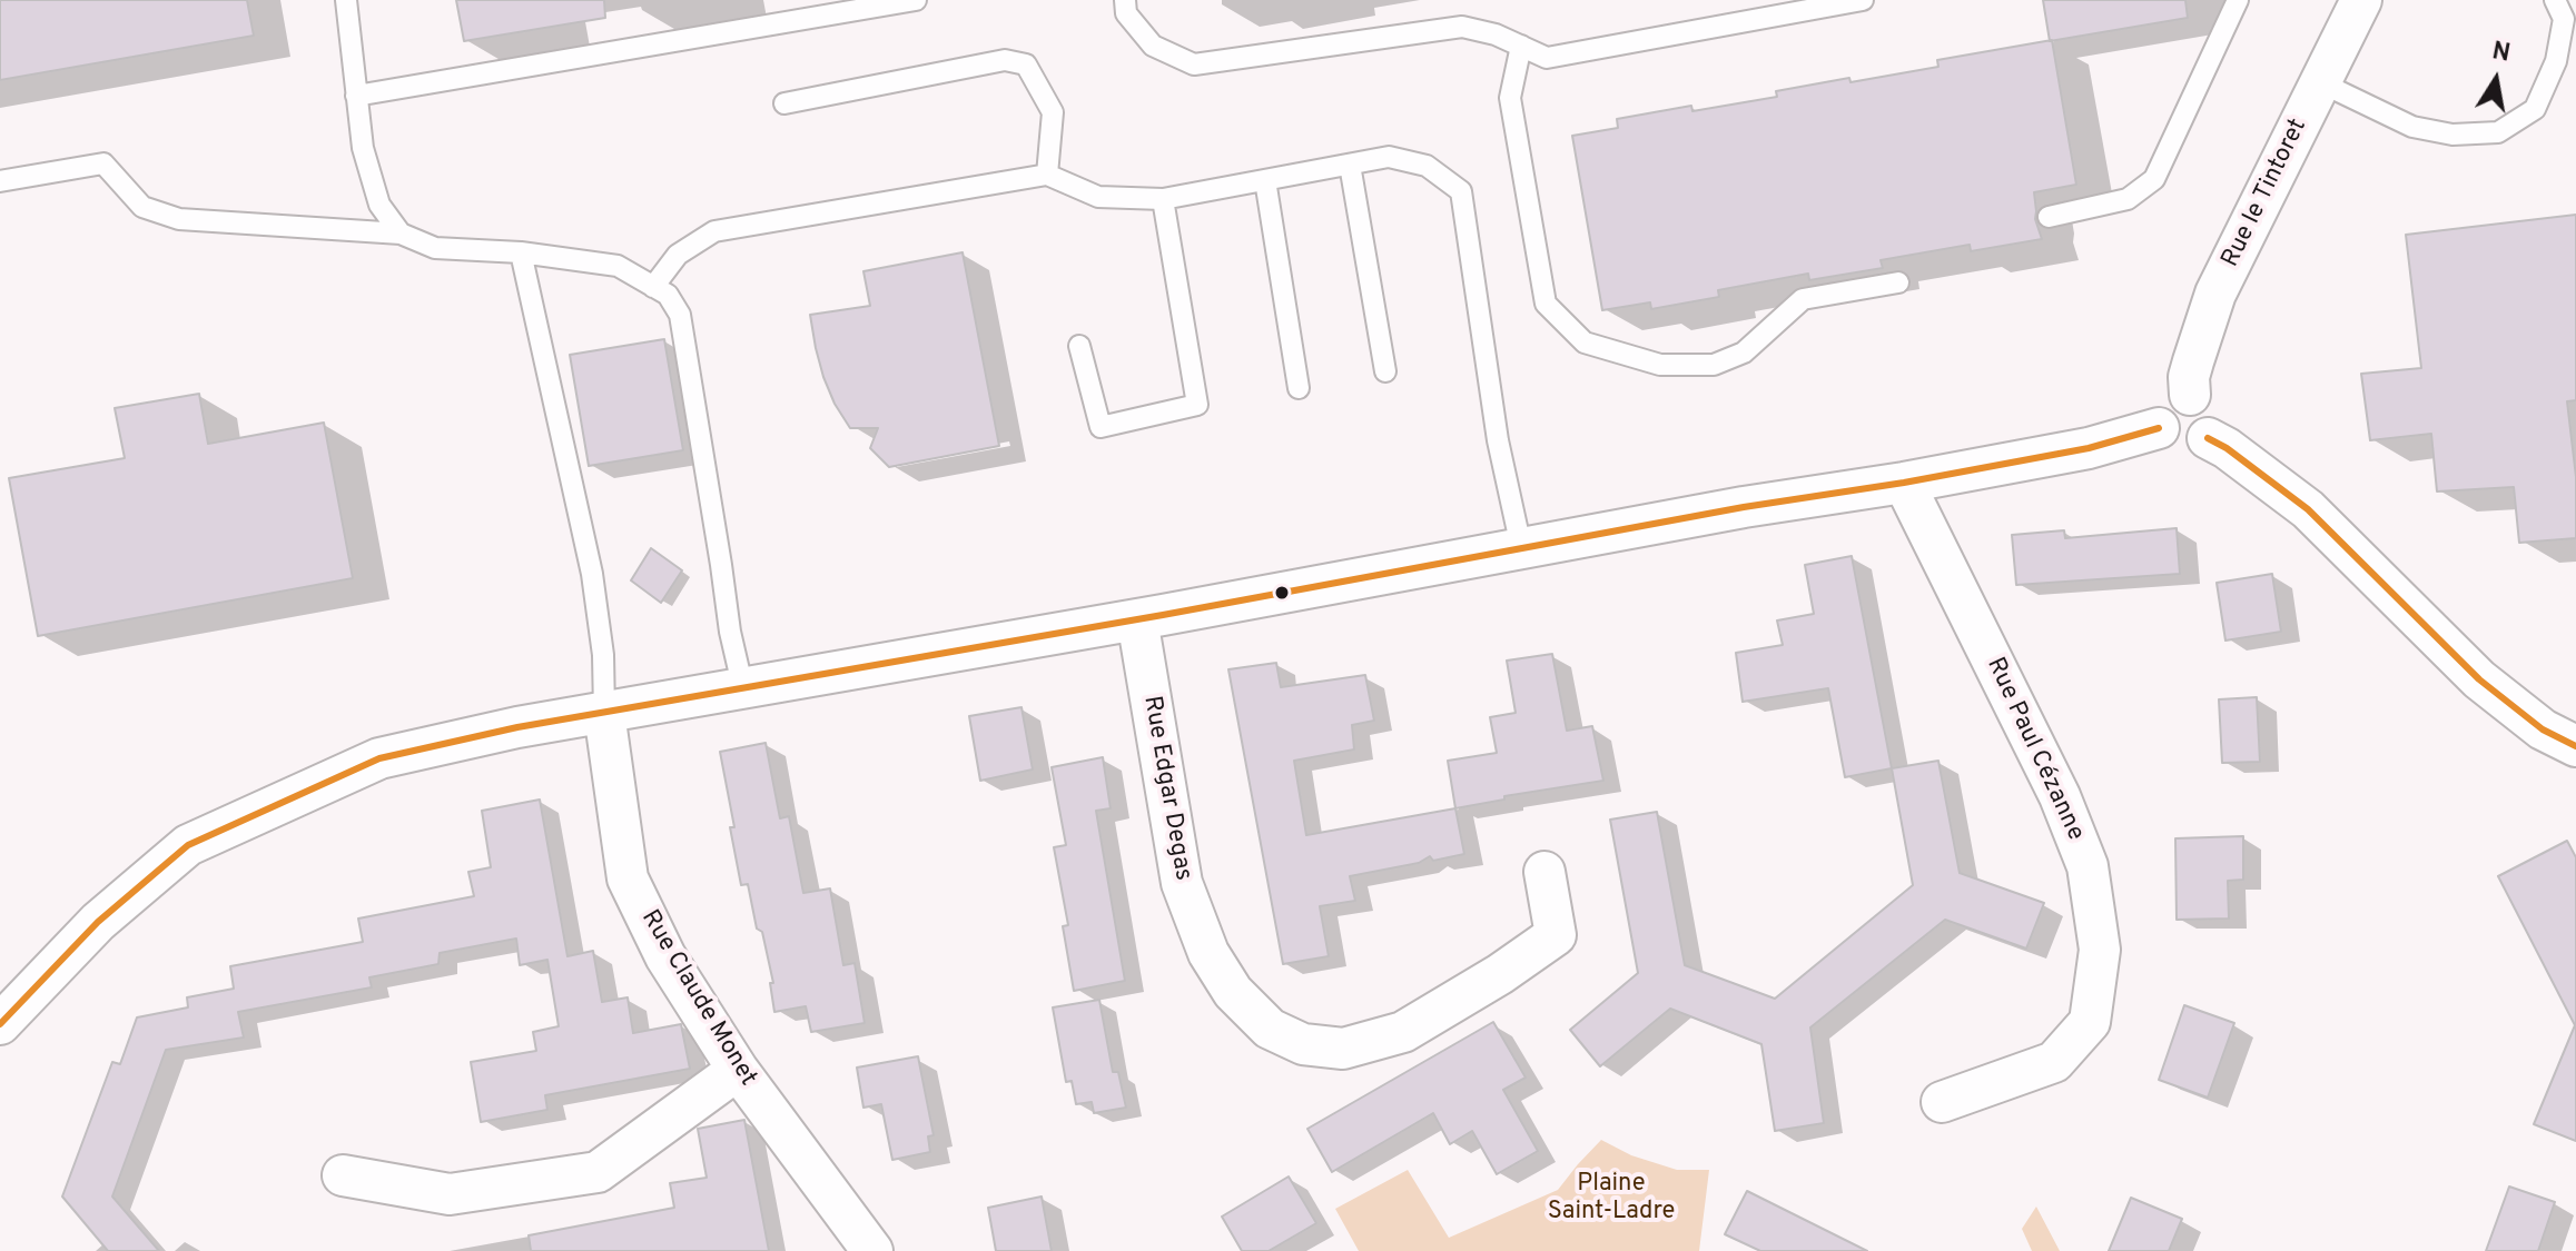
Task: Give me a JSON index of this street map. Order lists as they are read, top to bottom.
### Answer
{
  "streets": {
    "street": [
      "Rue le Tintoret",
      "Rue Paul Cézanne",
      "Rue Edgar Degas",
      "Rue Claude Monet"
    ]
  },
  "parks": ["Plaine Saint-Ladre"],
  "north": "top"
}
